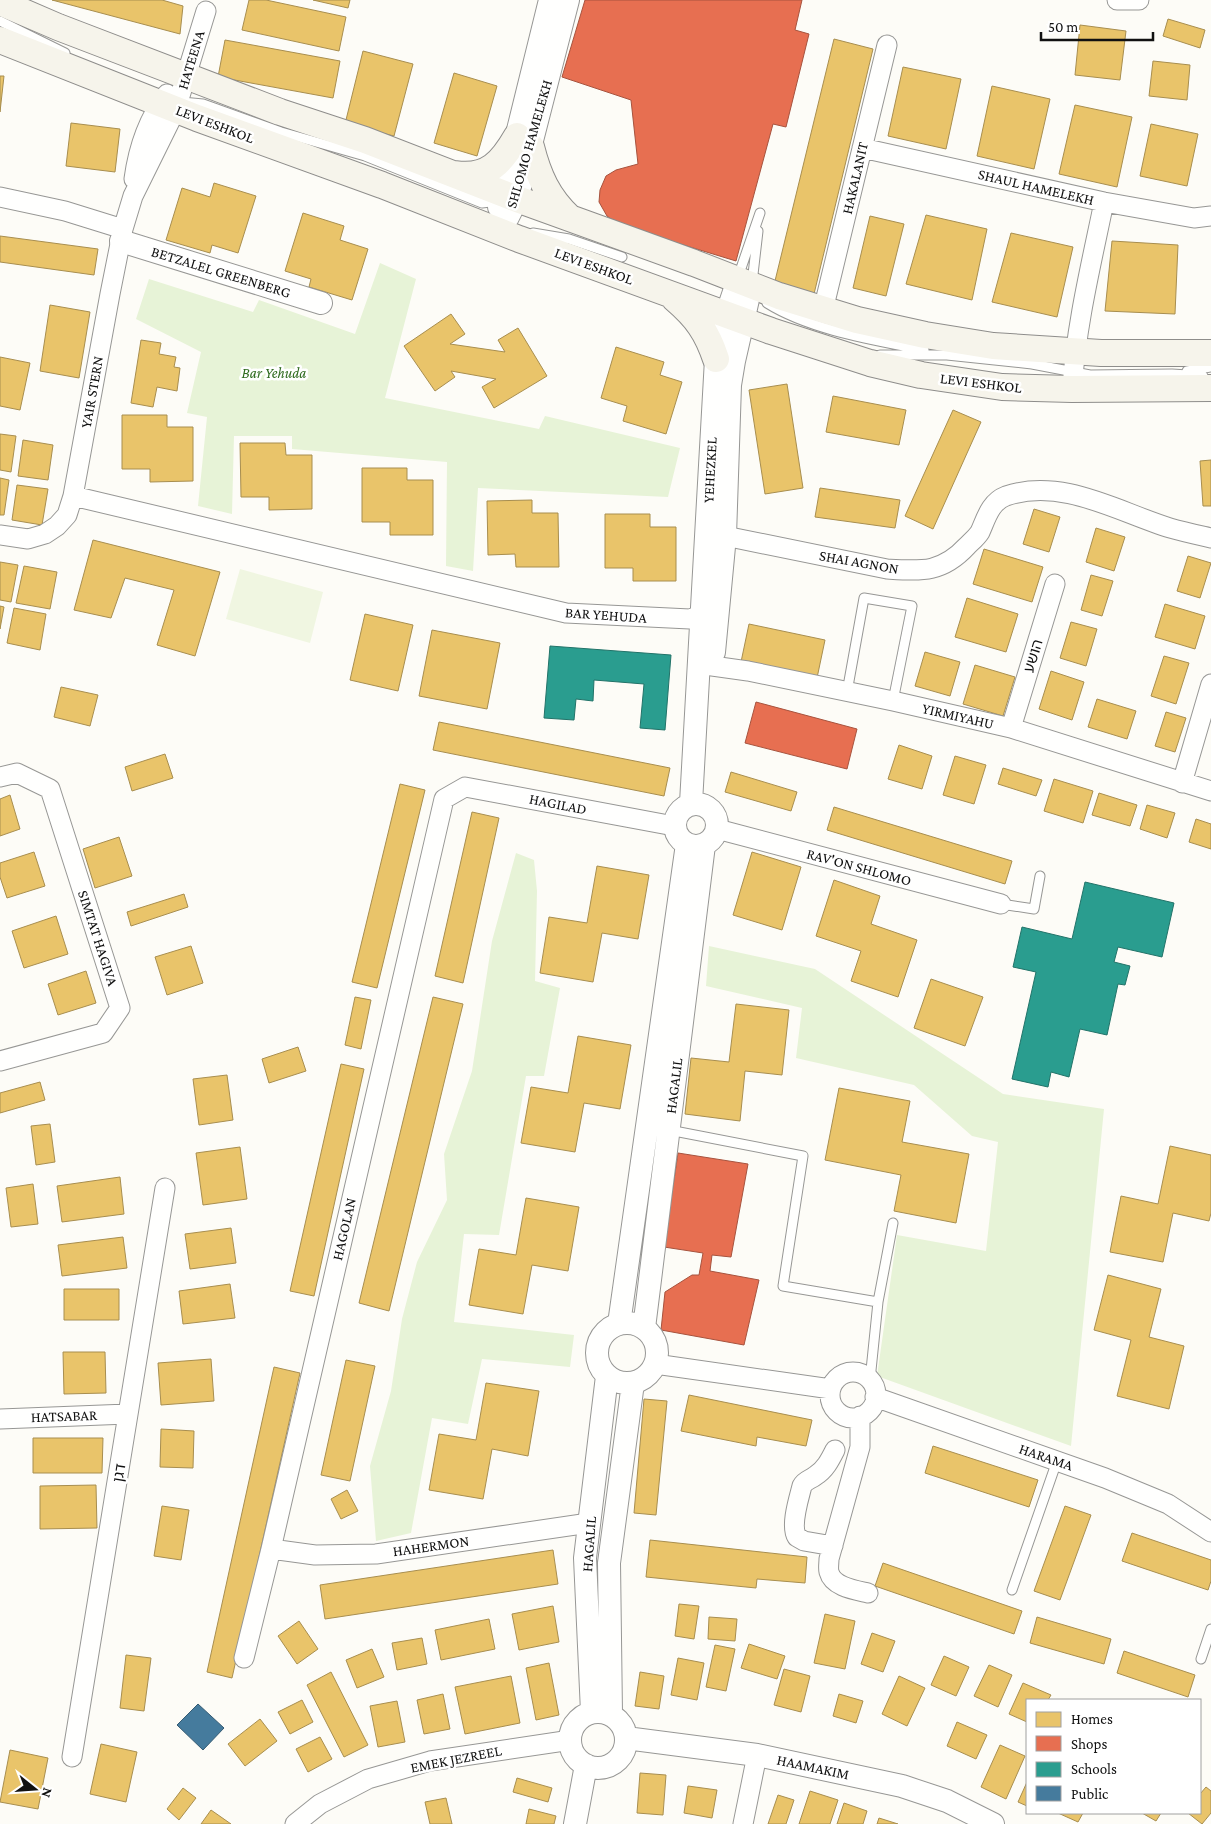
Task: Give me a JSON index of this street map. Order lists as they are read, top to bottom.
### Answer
{
  "streets": {
    "main road": ["LEVI ESHKOL"],
    "street": [
      "HATEENA",
      "SHLOMO HAMELEKH",
      "HAKALANIT",
      "SHAUL HAMELEKH",
      "BETZALEL GREENBERG",
      "YAIR STERN",
      "YEHEZKEL",
      "SHAI AGNON",
      "BAR YEHUDA",
      "הושע",
      "YIRMIYAHU",
      "HAGILAD",
      "RAV'ON SHLOMO",
      "SIMTAT HAGIVA",
      "HAGALIL",
      "HAGOLAN",
      "HATSABAR",
      "HARAMA",
      "דגן",
      "HAHERMON",
      "EMEK JEZREEL",
      "HAAMAKIM"
    ]
  },
  "crossings": [
    ["HATEENA", "LEVI ESHKOL"],
    ["HATEENA", "YAIR STERN"],
    ["LEVI ESHKOL", "SHLOMO HAMELEKH"],
    ["LEVI ESHKOL", "HAKALANIT"],
    ["LEVI ESHKOL", "YAIR STERN"],
    ["LEVI ESHKOL", "YEHEZKEL"],
    ["HAKALANIT", "SHAUL HAMELEKH"],
    ["BETZALEL GREENBERG", "YAIR STERN"],
    ["YAIR STERN", "BAR YEHUDA"],
    ["YEHEZKEL", "SHAI AGNON"],
    ["YEHEZKEL", "BAR YEHUDA"],
    ["YEHEZKEL", "YIRMIYAHU"],
    ["הושע", "YIRMIYAHU"],
    ["HAGILAD", "RAV'ON SHLOMO"],
    ["HAGILAD", "HAGALIL"],
    ["HAGILAD", "HAGOLAN"],
    ["RAV'ON SHLOMO", "HAGALIL"],
    ["HAGALIL", "HAHERMON"],
    ["HAGALIL", "EMEK JEZREEL"],
    ["HAGALIL", "HAAMAKIM"],
    ["HAGOLAN", "HAHERMON"],
    ["HATSABAR", "דגן"],
    ["EMEK JEZREEL", "HAAMAKIM"]
  ],
  "parks": ["Bar Yehuda"],
  "legend": [
    "Homes",
    "Shops",
    "Schools",
    "Public"
  ],
  "scale_bar": "50 m",
  "north": "right"
}
